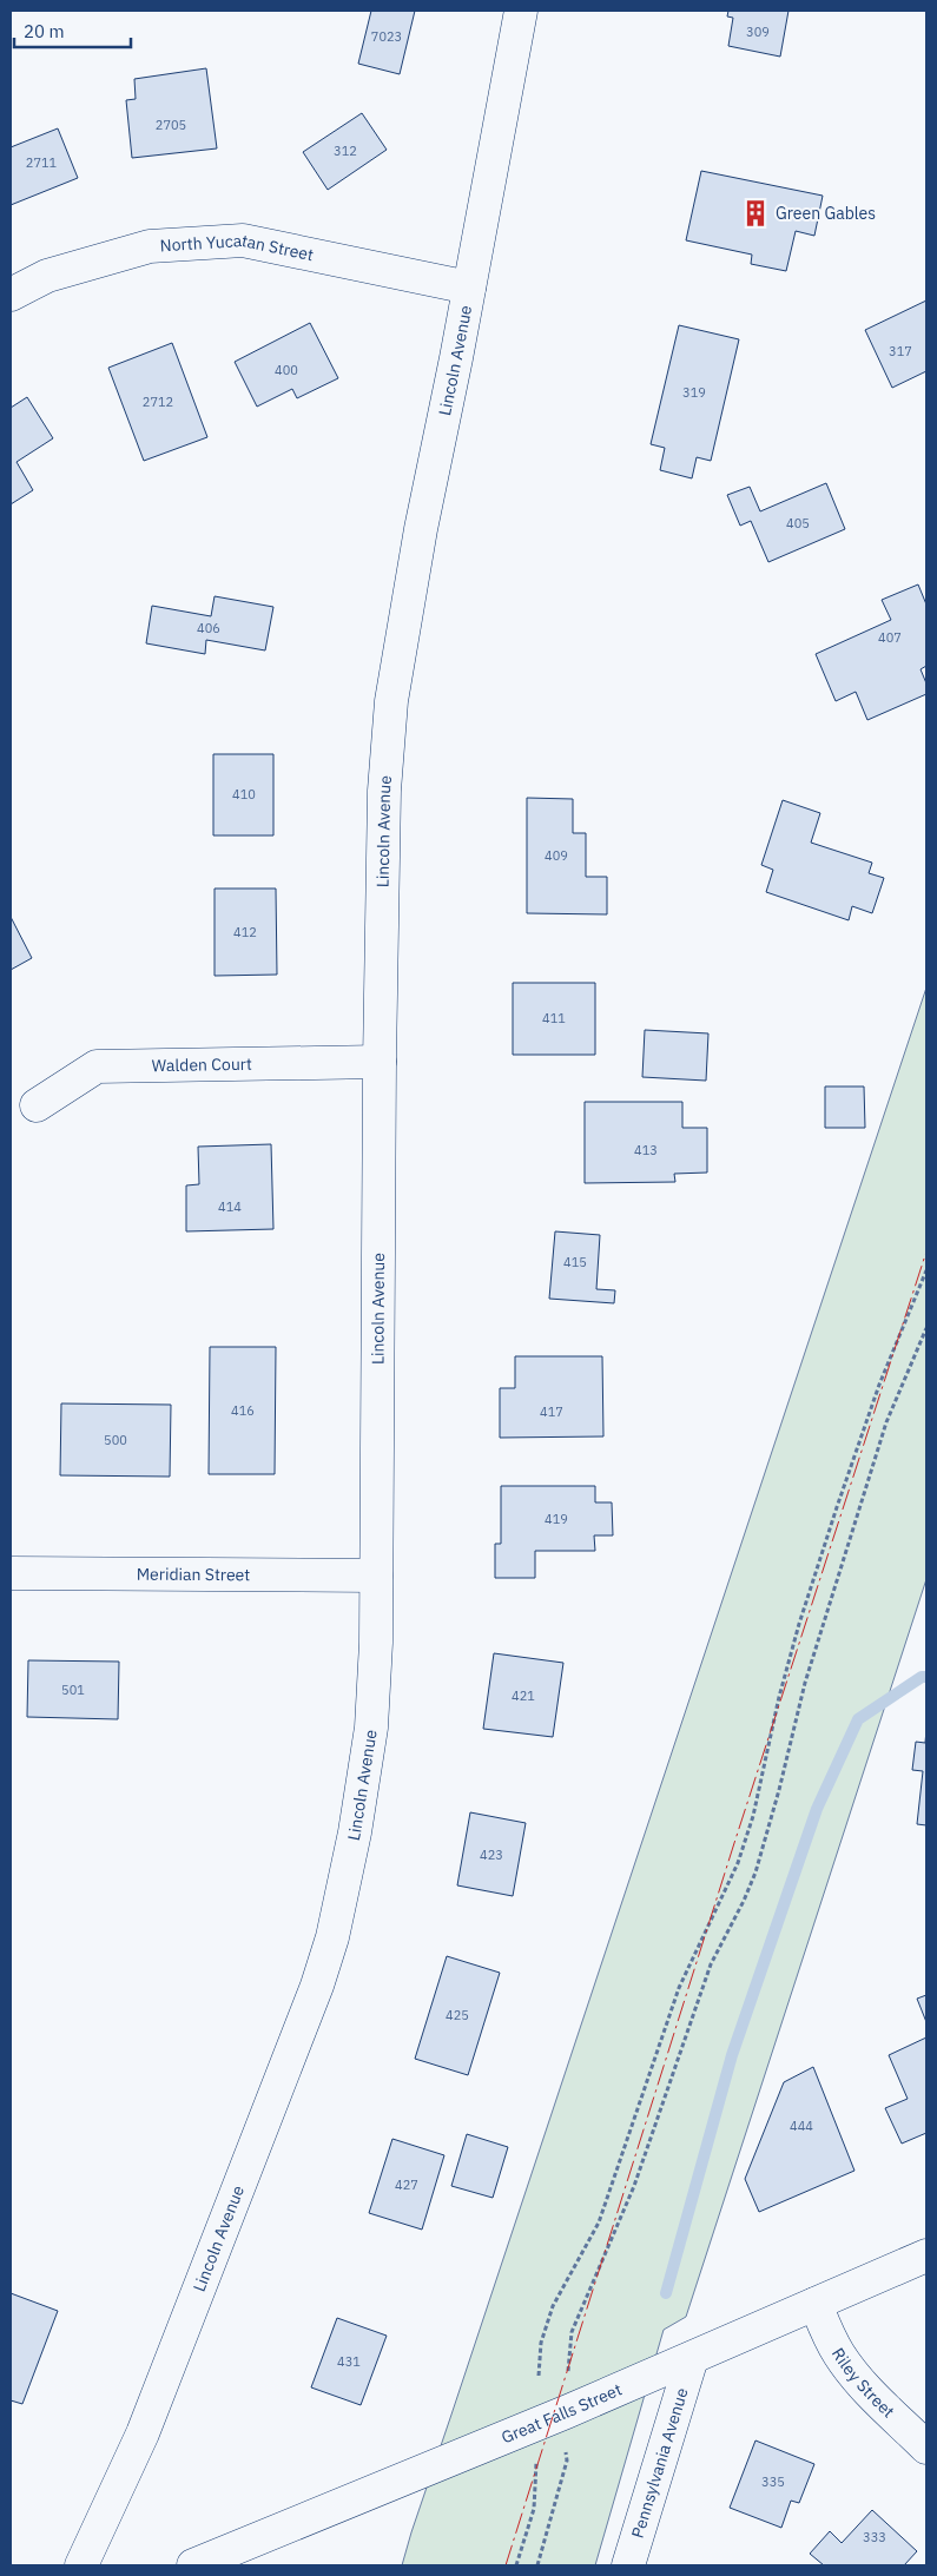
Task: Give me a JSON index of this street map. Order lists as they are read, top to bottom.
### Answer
{
  "streets": {
    "street": [
      "North Yucatan Street",
      "Lincoln Avenue",
      "Walden Court",
      "Meridian Street",
      "Riley Street",
      "Great Falls Street",
      "Pennsylvania Avenue"
    ]
  },
  "crossings": [
    ["North Yucatan Street", "Lincoln Avenue"],
    ["Lincoln Avenue", "Walden Court"],
    ["Lincoln Avenue", "Meridian Street"],
    ["Riley Street", "Great Falls Street"],
    ["Great Falls Street", "Pennsylvania Avenue"]
  ],
  "places": {
    "building": ["Green Gables"]
  },
  "house_numbers": [
    "309",
    "7023",
    "2705",
    "312",
    "2711",
    "317",
    "400",
    "319",
    "2712",
    "405",
    "406",
    "407",
    "410",
    "409",
    "412",
    "411",
    "413",
    "414",
    "415",
    "416",
    "417",
    "500",
    "419",
    "501",
    "421",
    "423",
    "425",
    "444",
    "427",
    "431",
    "335",
    "333"
  ],
  "scale_bar": "20 m"
}
